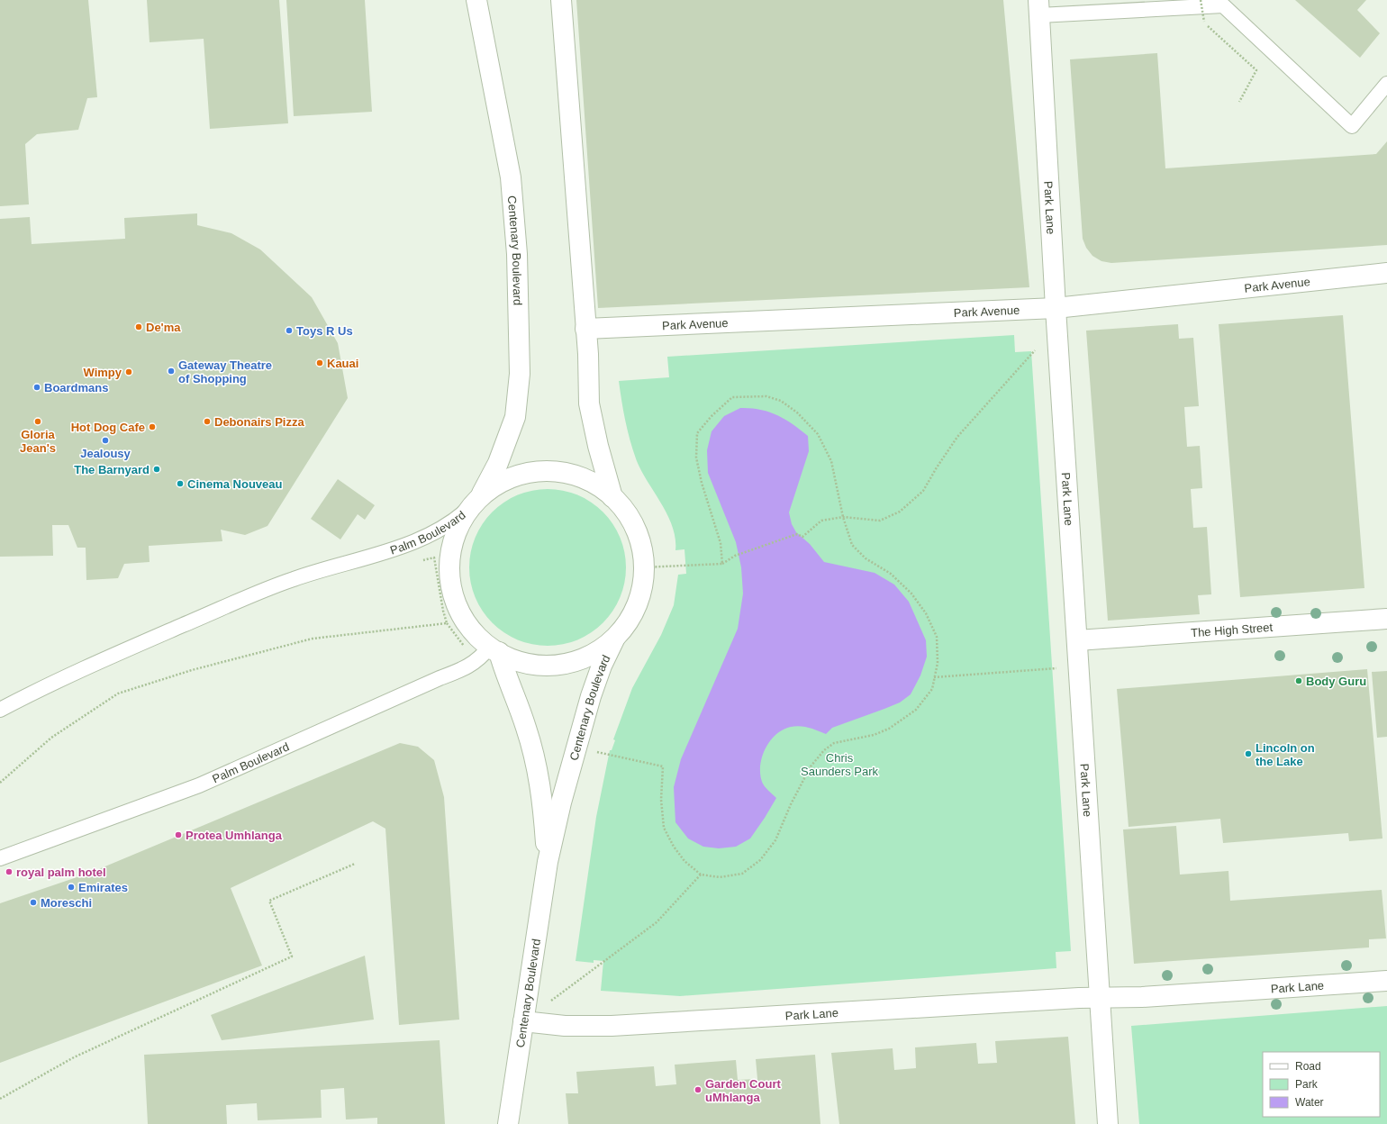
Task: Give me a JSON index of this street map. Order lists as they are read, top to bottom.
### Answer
{
  "streets": {
    "street": [
      "Park Lane",
      "Centenary Boulevard",
      "Park Avenue",
      "The High Street"
    ],
    "lane": ["Palm Boulevard"]
  },
  "crossings": [
    ["Park Lane", "Centenary Boulevard"],
    ["Park Lane", "Park Avenue"],
    ["Park Lane", "The High Street"],
    ["Centenary Boulevard", "Palm Boulevard"]
  ],
  "parks": ["Chris Saunders Park"],
  "places": [
    "De'ma",
    "Toys R Us",
    "Kauai",
    "Gateway Theatre of Shopping",
    "Wimpy",
    "Boardmans",
    "Gloria Jean's",
    "Debonairs Pizza",
    "Hot Dog Cafe",
    "Jealousy",
    "The Barnyard",
    "Cinema Nouveau",
    "Body Guru",
    "Lincoln on the Lake",
    "Protea Umhlanga",
    "royal palm hotel",
    "Emirates",
    "Moreschi",
    "Garden Court uMhlanga"
  ],
  "legend": ["Road", "Park", "Water"]
}
